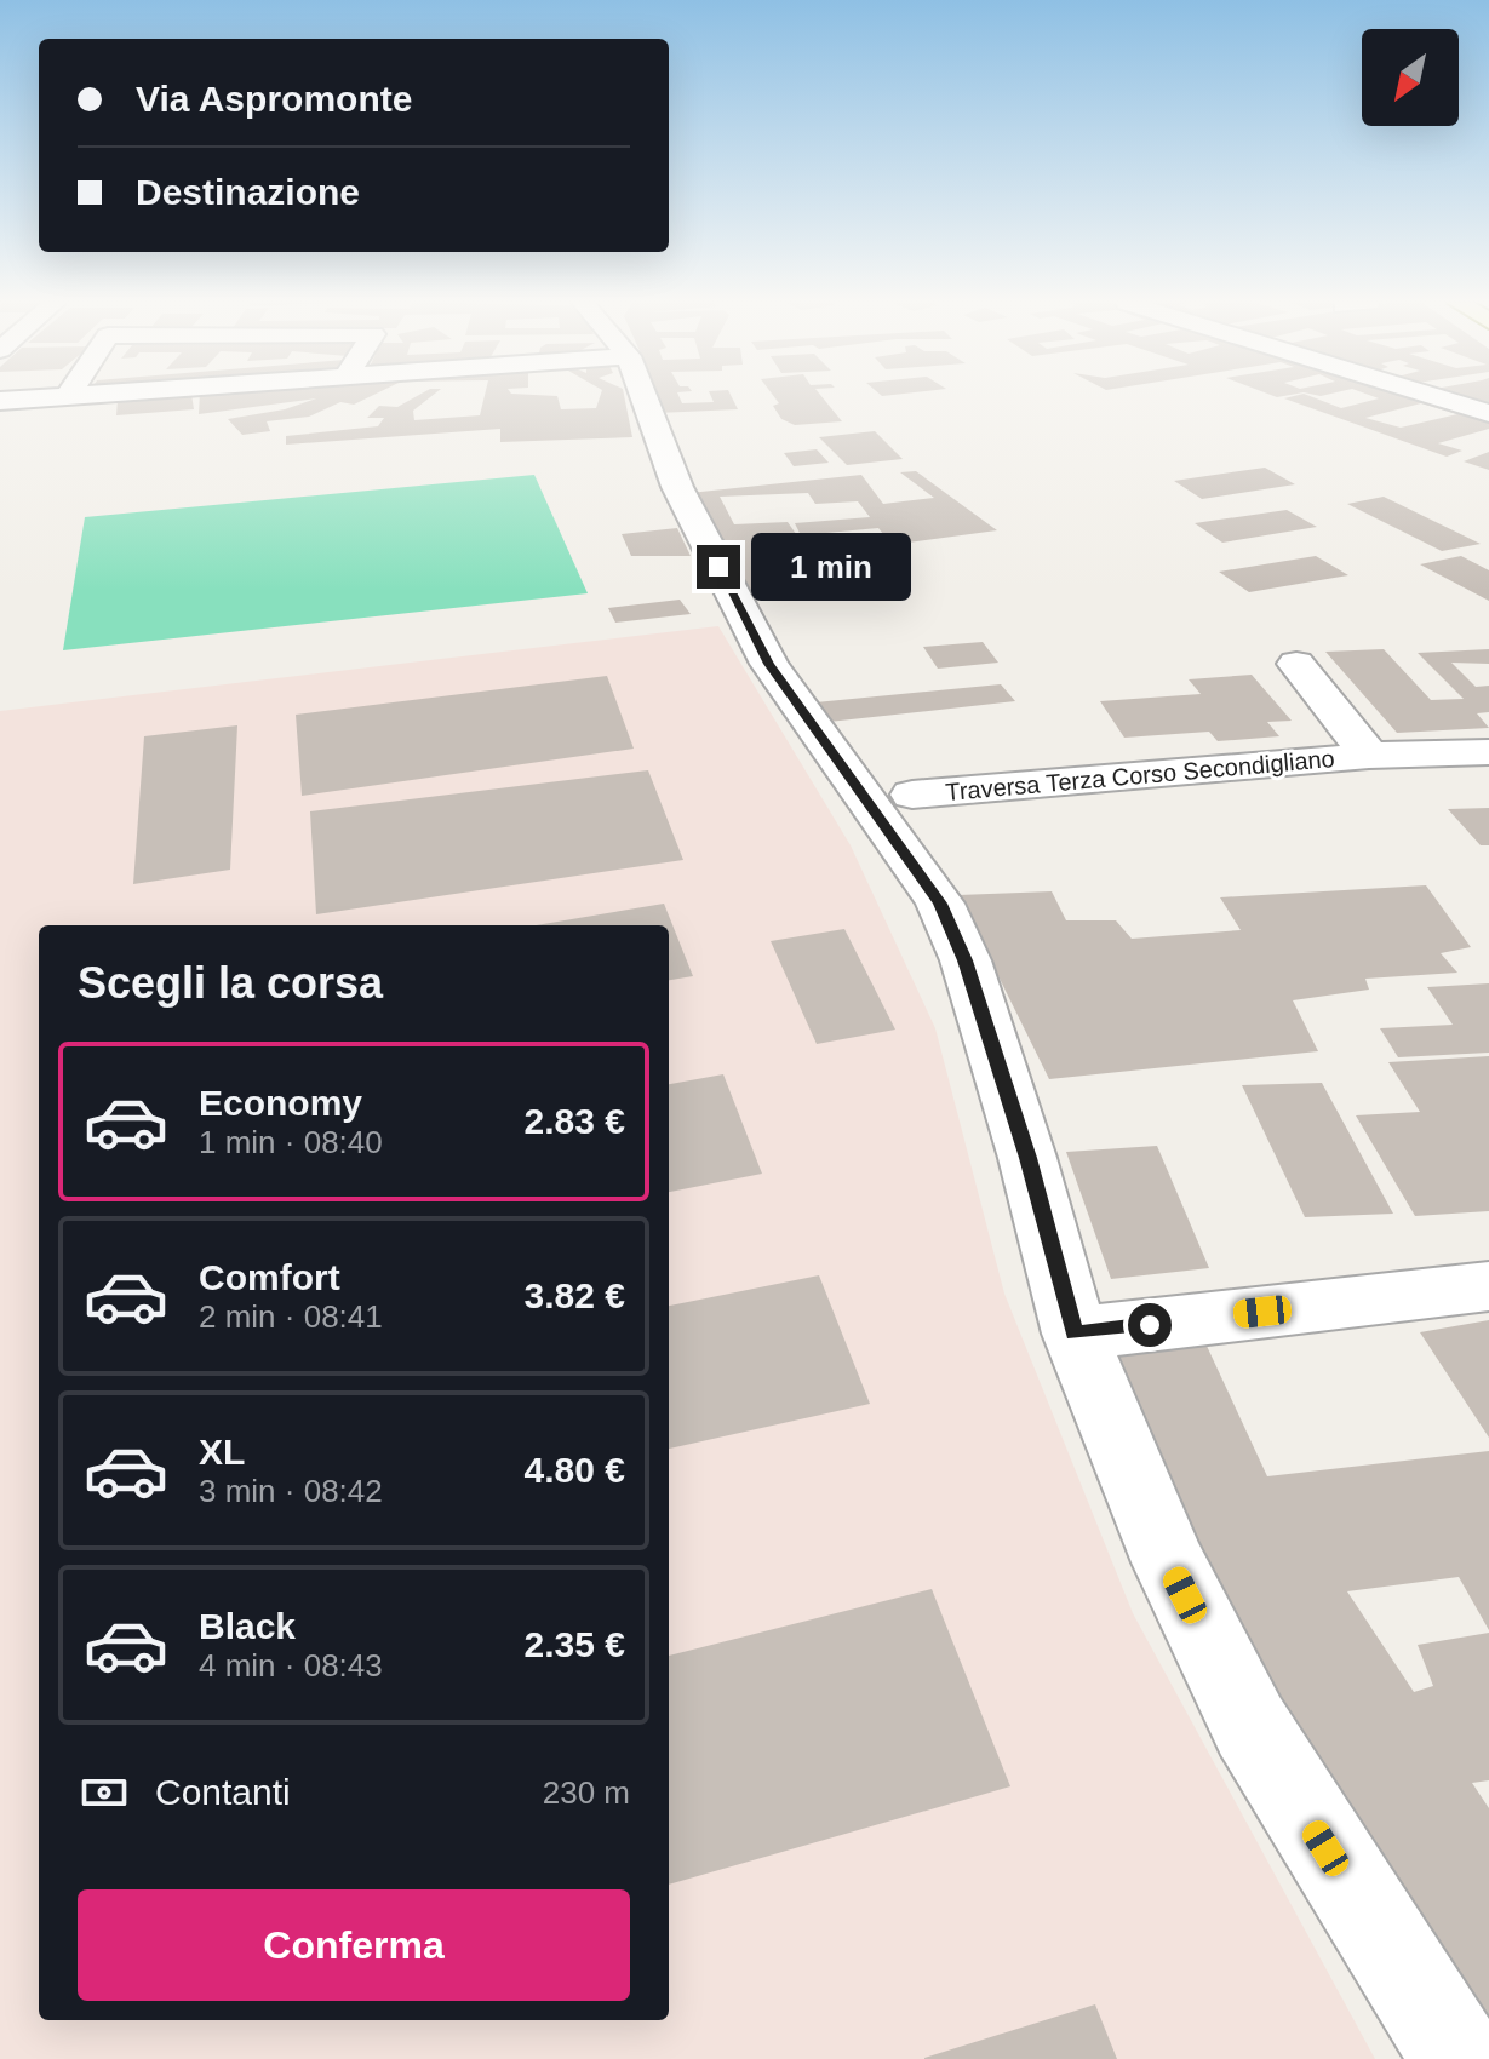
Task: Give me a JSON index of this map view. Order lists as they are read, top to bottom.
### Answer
{
  "streets": {
    "street": ["Traversa Terza Corso Secondigliano"]
  },
  "north": "bottom left",
  "page": {
    "banner": ["Via Aspromonte", "Destinazione"],
    "bubble": "1 min",
    "heading": "Scegli la corsa",
    "list": [
      {
        "name": "Economy",
        "note": "1 min · 08:40",
        "value": "2.83 €"
      },
      {
        "name": "Comfort",
        "note": "2 min · 08:41",
        "value": "3.82 €"
      },
      {
        "name": "XL",
        "note": "3 min · 08:42",
        "value": "4.80 €"
      },
      {
        "name": "Black",
        "note": "4 min · 08:43",
        "value": "2.35 €"
      }
    ],
    "pay": ["Contanti", "230 m"],
    "buttons": "Conferma"
  }
}
